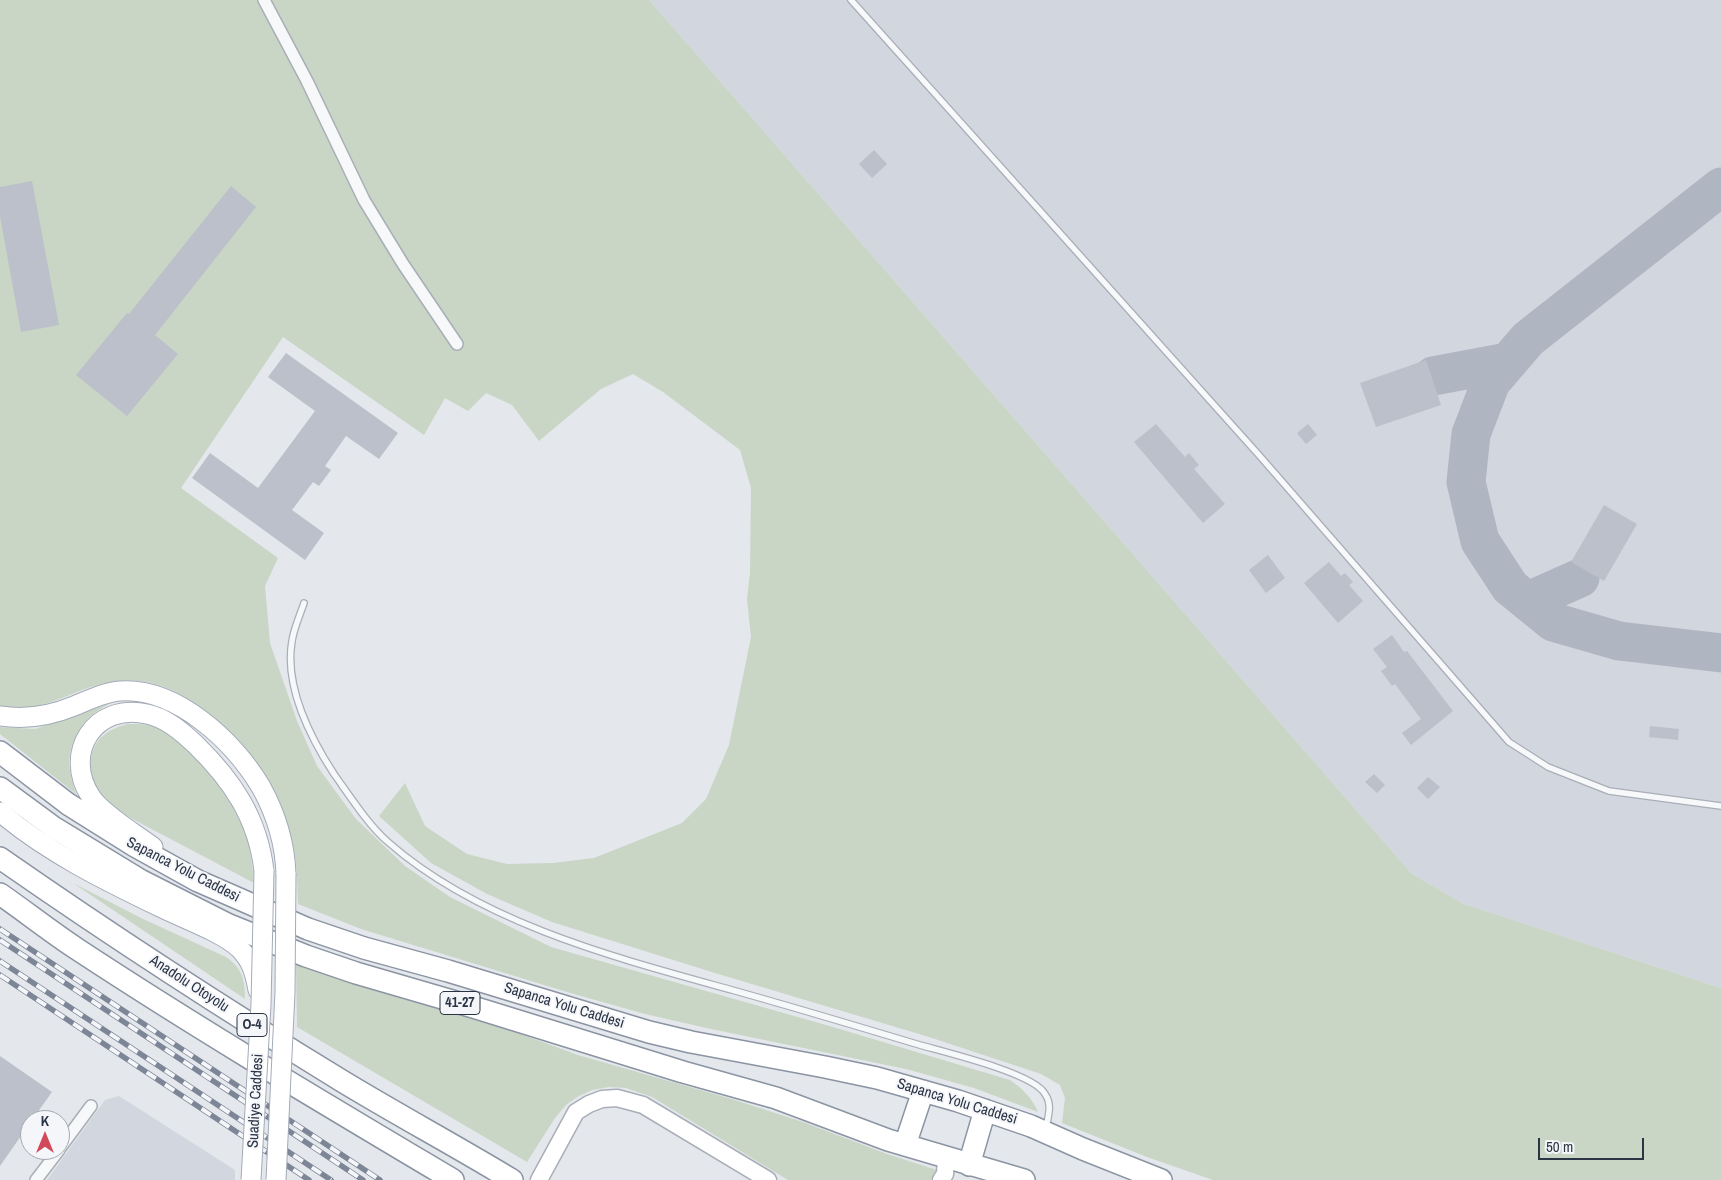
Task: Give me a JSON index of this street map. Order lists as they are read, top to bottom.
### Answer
{
  "streets": {
    "highway": [
      "Sapanca Yolu Caddesi",
      "Anadolu Otoyolu",
      "41-27",
      "O-4"
    ],
    "main road": ["Suadiye Caddesi"]
  },
  "crossings": [
    ["Sapanca Yolu Caddesi", "Suadiye Caddesi"]
  ],
  "scale_bar": "50 m",
  "north": "top"
}
